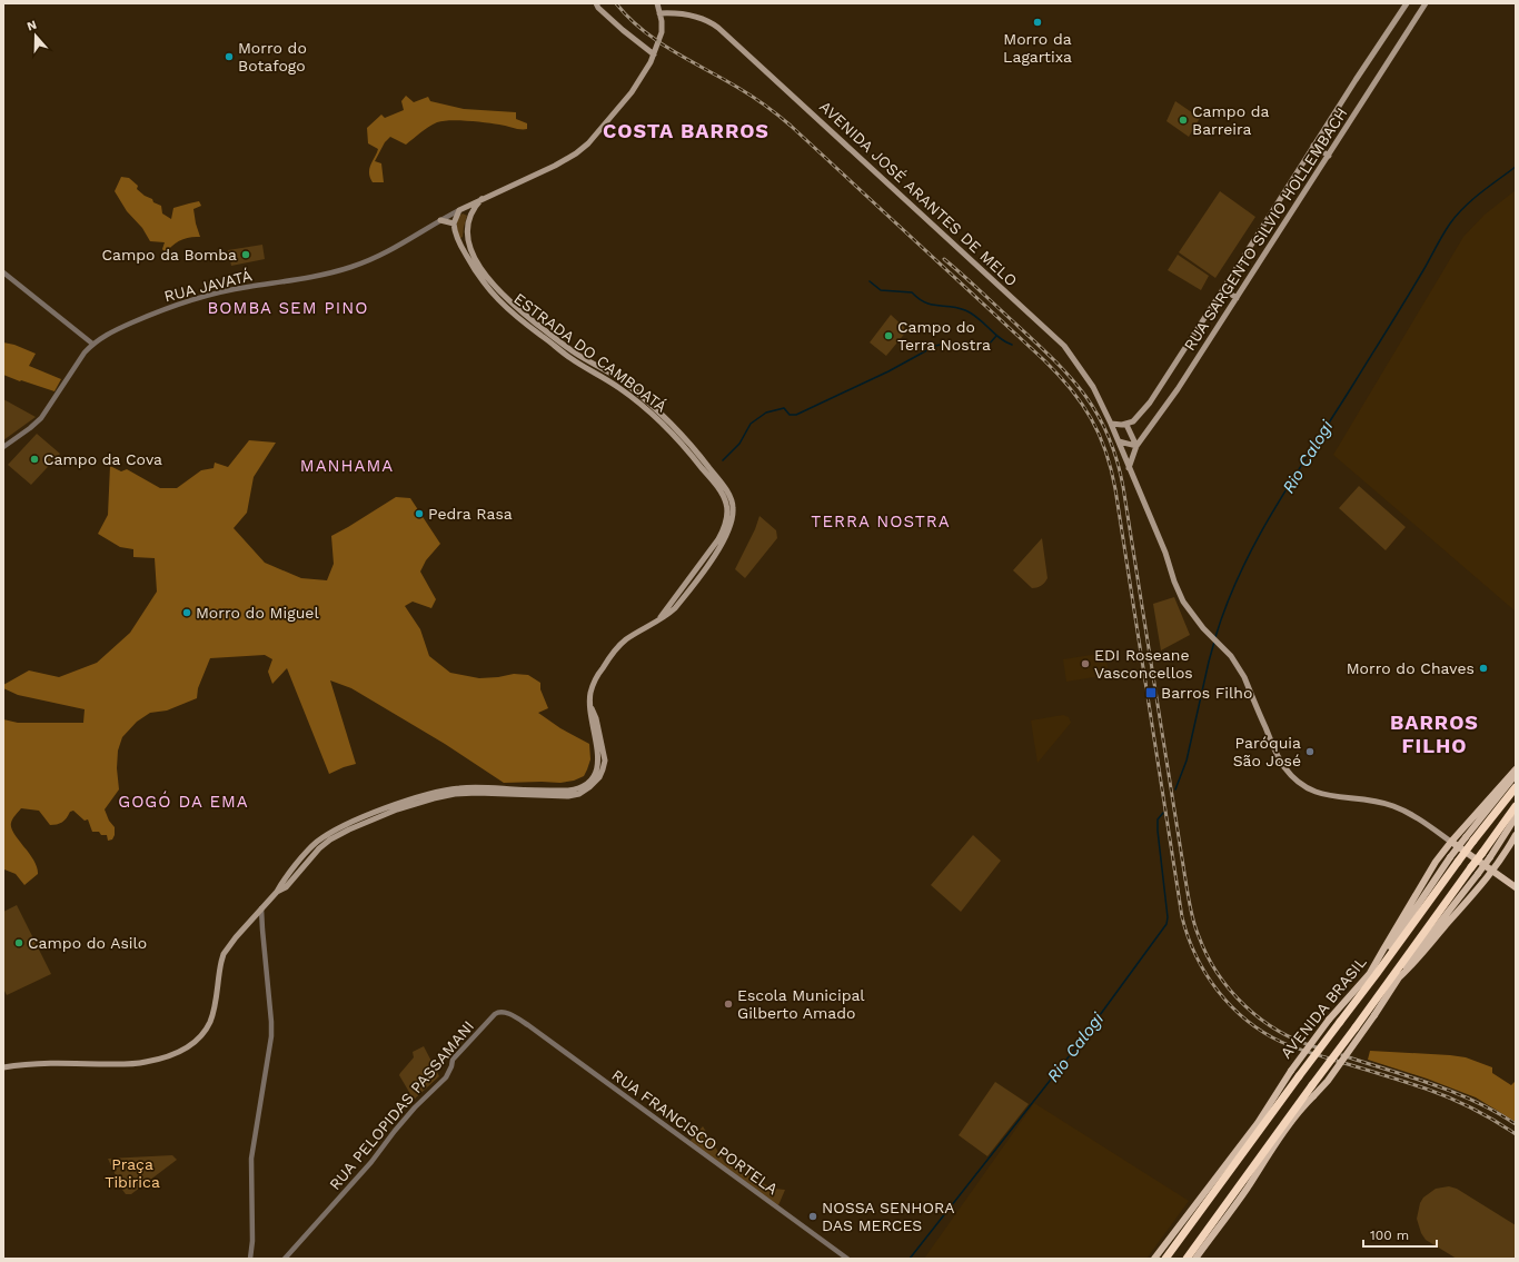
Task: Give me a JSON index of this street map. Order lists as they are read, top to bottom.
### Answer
{
  "streets": {
    "highway": ["AVENIDA BRASIL"],
    "main road": ["AVENIDA JOSÉ ARANTES DE MELO", "RUA SARGENTO SILVIO HOLLEMBACH", "ESTRADA DO CAMBOATÁ"],
    "street": ["RUA JAVATÁ", "RUA PELOPIDAS PASSAMANI", "RUA FRANCISCO PORTELA"]
  },
  "crossings": [
    ["AVENIDA JOSÉ ARANTES DE MELO", "RUA SARGENTO SILVIO HOLLEMBACH"],
    ["RUA PELOPIDAS PASSAMANI", "RUA FRANCISCO PORTELA"]
  ],
  "districts": [
    "COSTA BARROS",
    "BOMBA SEM PINO",
    "MANHAMA",
    "TERRA NOSTRA",
    "BARROS FILHO",
    "GOGÓ DA EMA"
  ],
  "water": ["Rio Calogi"],
  "parks": ["Praça Tibirica"],
  "places": {
    "other": [
      "Morro da Lagartixa",
      "Morro do Botafogo",
      "Campo da Barreira",
      "Campo da Bomba",
      "Campo do Terra Nostra",
      "Campo da Cova",
      "Pedra Rasa",
      "Morro do Miguel",
      "EDI Roseane Vasconcellos",
      "Morro do Chaves",
      "Paróquia São José",
      "Campo do Asilo",
      "Escola Municipal Gilberto Amado",
      "NOSSA SENHORA DAS MERCES"
    ],
    "transit": ["Barros Filho"]
  },
  "scale_bar": "100 m",
  "north": "top"
}
